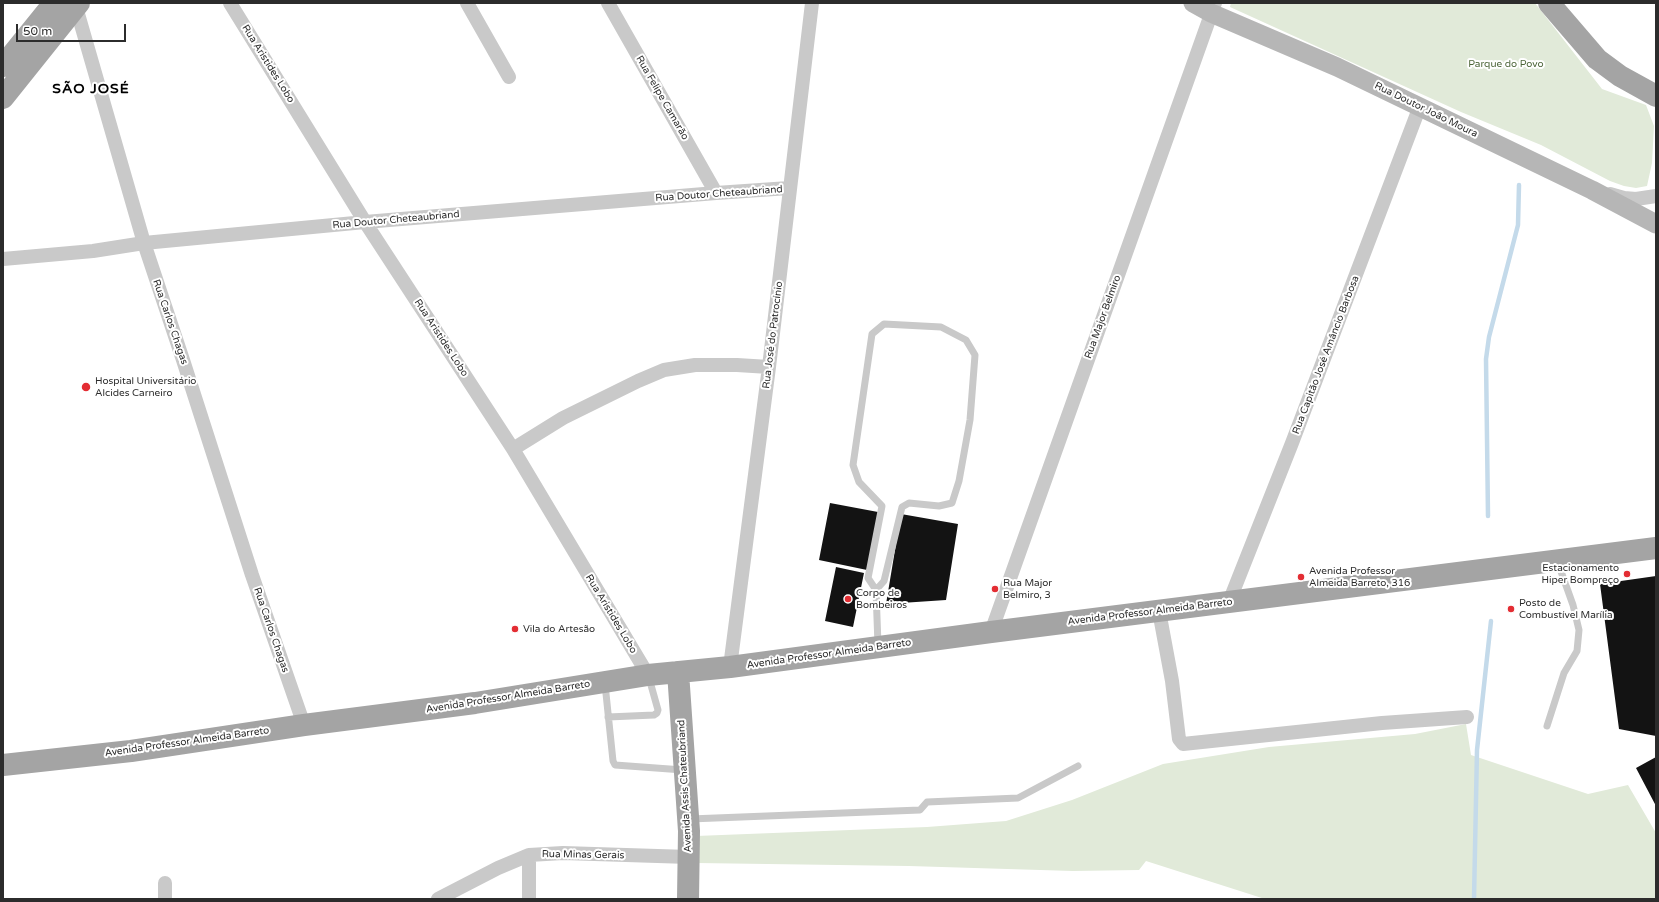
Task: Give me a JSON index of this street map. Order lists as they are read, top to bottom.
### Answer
{
  "streets": {
    "main road": ["Rua Doutor João Moura", "Avenida Professor Almeida Barreto", "Avenida Assis Chateubriand"],
    "street": [
      "Rua Aristides Lobo",
      "Rua Felipe Camarão",
      "Rua Doutor Cheteaubriand",
      "Rua Major Belmiro",
      "Rua Carlos Chagas",
      "Rua José do Patrocínio",
      "Rua Capitão José Amâncio Barbosa",
      "Rua Minas Gerais"
    ]
  },
  "crossings": [
    ["Rua Aristides Lobo", "Rua Doutor Cheteaubriand"],
    ["Rua Aristides Lobo", "Avenida Professor Almeida Barreto"],
    ["Rua Felipe Camarão", "Rua Doutor Cheteaubriand"],
    ["Rua Doutor João Moura", "Rua Major Belmiro"],
    ["Rua Doutor João Moura", "Rua Capitão José Amâncio Barbosa"],
    ["Rua Doutor Cheteaubriand", "Rua Carlos Chagas"],
    ["Rua Doutor Cheteaubriand", "Rua José do Patrocínio"],
    ["Rua Major Belmiro", "Avenida Professor Almeida Barreto"],
    ["Rua Carlos Chagas", "Avenida Professor Almeida Barreto"],
    ["Rua José do Patrocínio", "Avenida Professor Almeida Barreto"],
    ["Rua Capitão José Amâncio Barbosa", "Avenida Professor Almeida Barreto"],
    ["Avenida Professor Almeida Barreto", "Avenida Assis Chateubriand"],
    ["Avenida Assis Chateubriand", "Rua Minas Gerais"]
  ],
  "districts": ["SÃO JOSÉ"],
  "parks": ["Parque do Povo"],
  "places": [
    "Hospital Universitário Alcides Carneiro",
    "Estacionamento Hiper Bompreço",
    "Avenida Professor Almeida Barreto, 316",
    "Rua Major Belmiro, 3",
    "Corpo de Bombeiros",
    "Posto de Combustível Marília",
    "Vila do Artesão"
  ],
  "scale_bar": "50 m"
}
